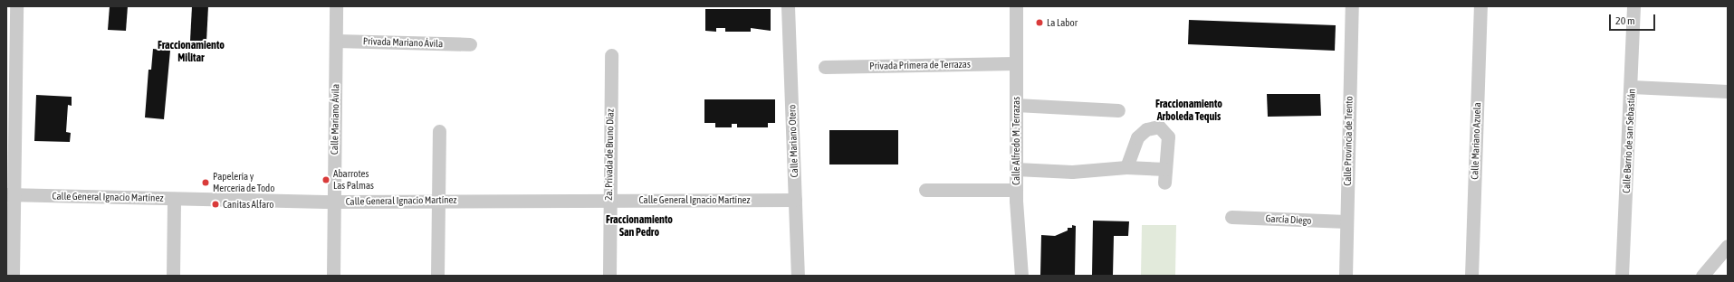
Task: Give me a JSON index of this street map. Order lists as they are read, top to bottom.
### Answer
{
  "streets": {
    "street": [
      "Privada Mariano Ávila",
      "Privada Primera de Terrazas",
      "Calle Mariano Ávila",
      "Calle Mariano Otero",
      "Calle Alfredo M. Terrazas",
      "Calle Provincia de Trento",
      "Calle Mariano Azuela",
      "Calle Barrio de san Sebastián",
      "2a. Privada de Bruno Díaz",
      "Calle General Ignacio Martínez",
      "García Diego"
    ]
  },
  "crossings": [
    ["Privada Mariano Ávila", "Calle Mariano Ávila"],
    ["Privada Primera de Terrazas", "Calle Alfredo M. Terrazas"],
    ["Calle Mariano Ávila", "Calle General Ignacio Martínez"],
    ["Calle Mariano Otero", "Calle General Ignacio Martínez"],
    ["Calle Provincia de Trento", "García Diego"],
    ["2a. Privada de Bruno Díaz", "Calle General Ignacio Martínez"]
  ],
  "districts": ["Fraccionamiento Militar", "Fraccionamiento Arboleda Tequis", "Fraccionamiento San Pedro"],
  "places": [
    "La Labor",
    "Abarrotes Las Palmas",
    "Papelería y Merceria de Todo",
    "Canitas Alfaro"
  ],
  "scale_bar": "20 m"
}
